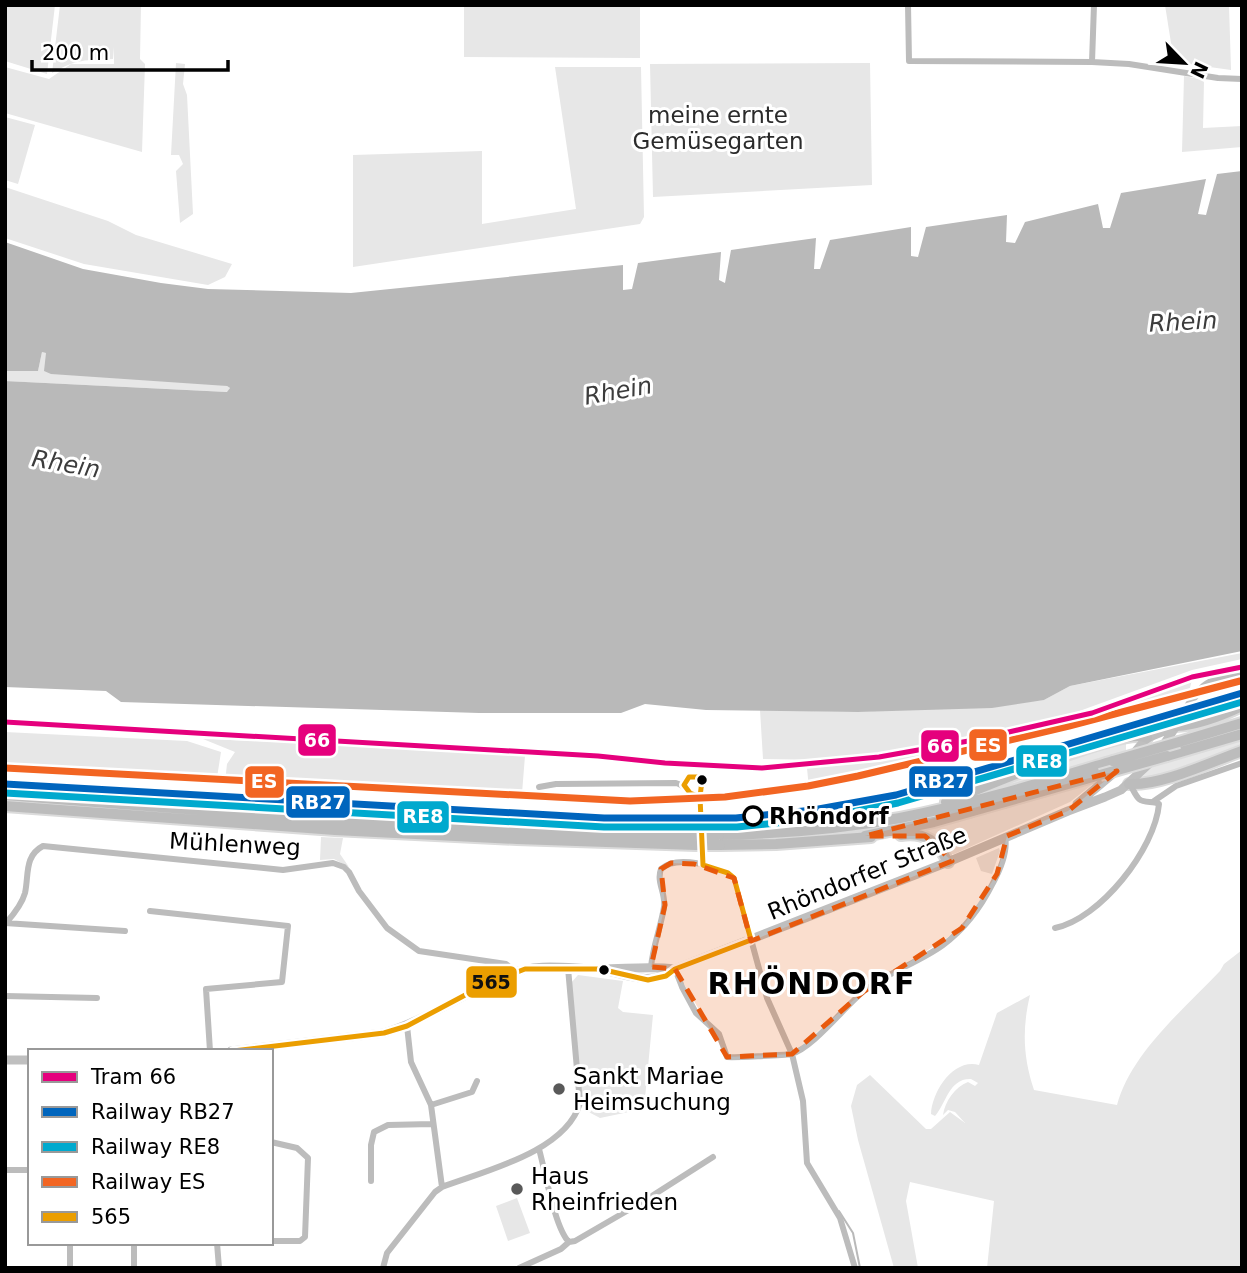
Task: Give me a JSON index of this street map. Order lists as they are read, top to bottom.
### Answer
{
  "streets": {
    "main road": ["Rhöndorfer Straße"],
    "street": ["Mühlenweg"]
  },
  "districts": ["RHÖNDORF"],
  "water": ["Rhein"],
  "parks": ["meine ernte Gemüsegarten"],
  "places": ["Rhöndorf", "Sankt Mariae Heimsuchung", "Haus Rheinfrieden"],
  "lines": [
    "tram line 66",
    "rail line ES",
    "rail line RB27",
    "rail line RE8",
    "transit line 565"
  ],
  "legend": [
    "Tram 66",
    "Railway RB27",
    "Railway RE8",
    "Railway ES",
    "565"
  ],
  "scale_bar": "200 m",
  "north": "bottom right"
}
